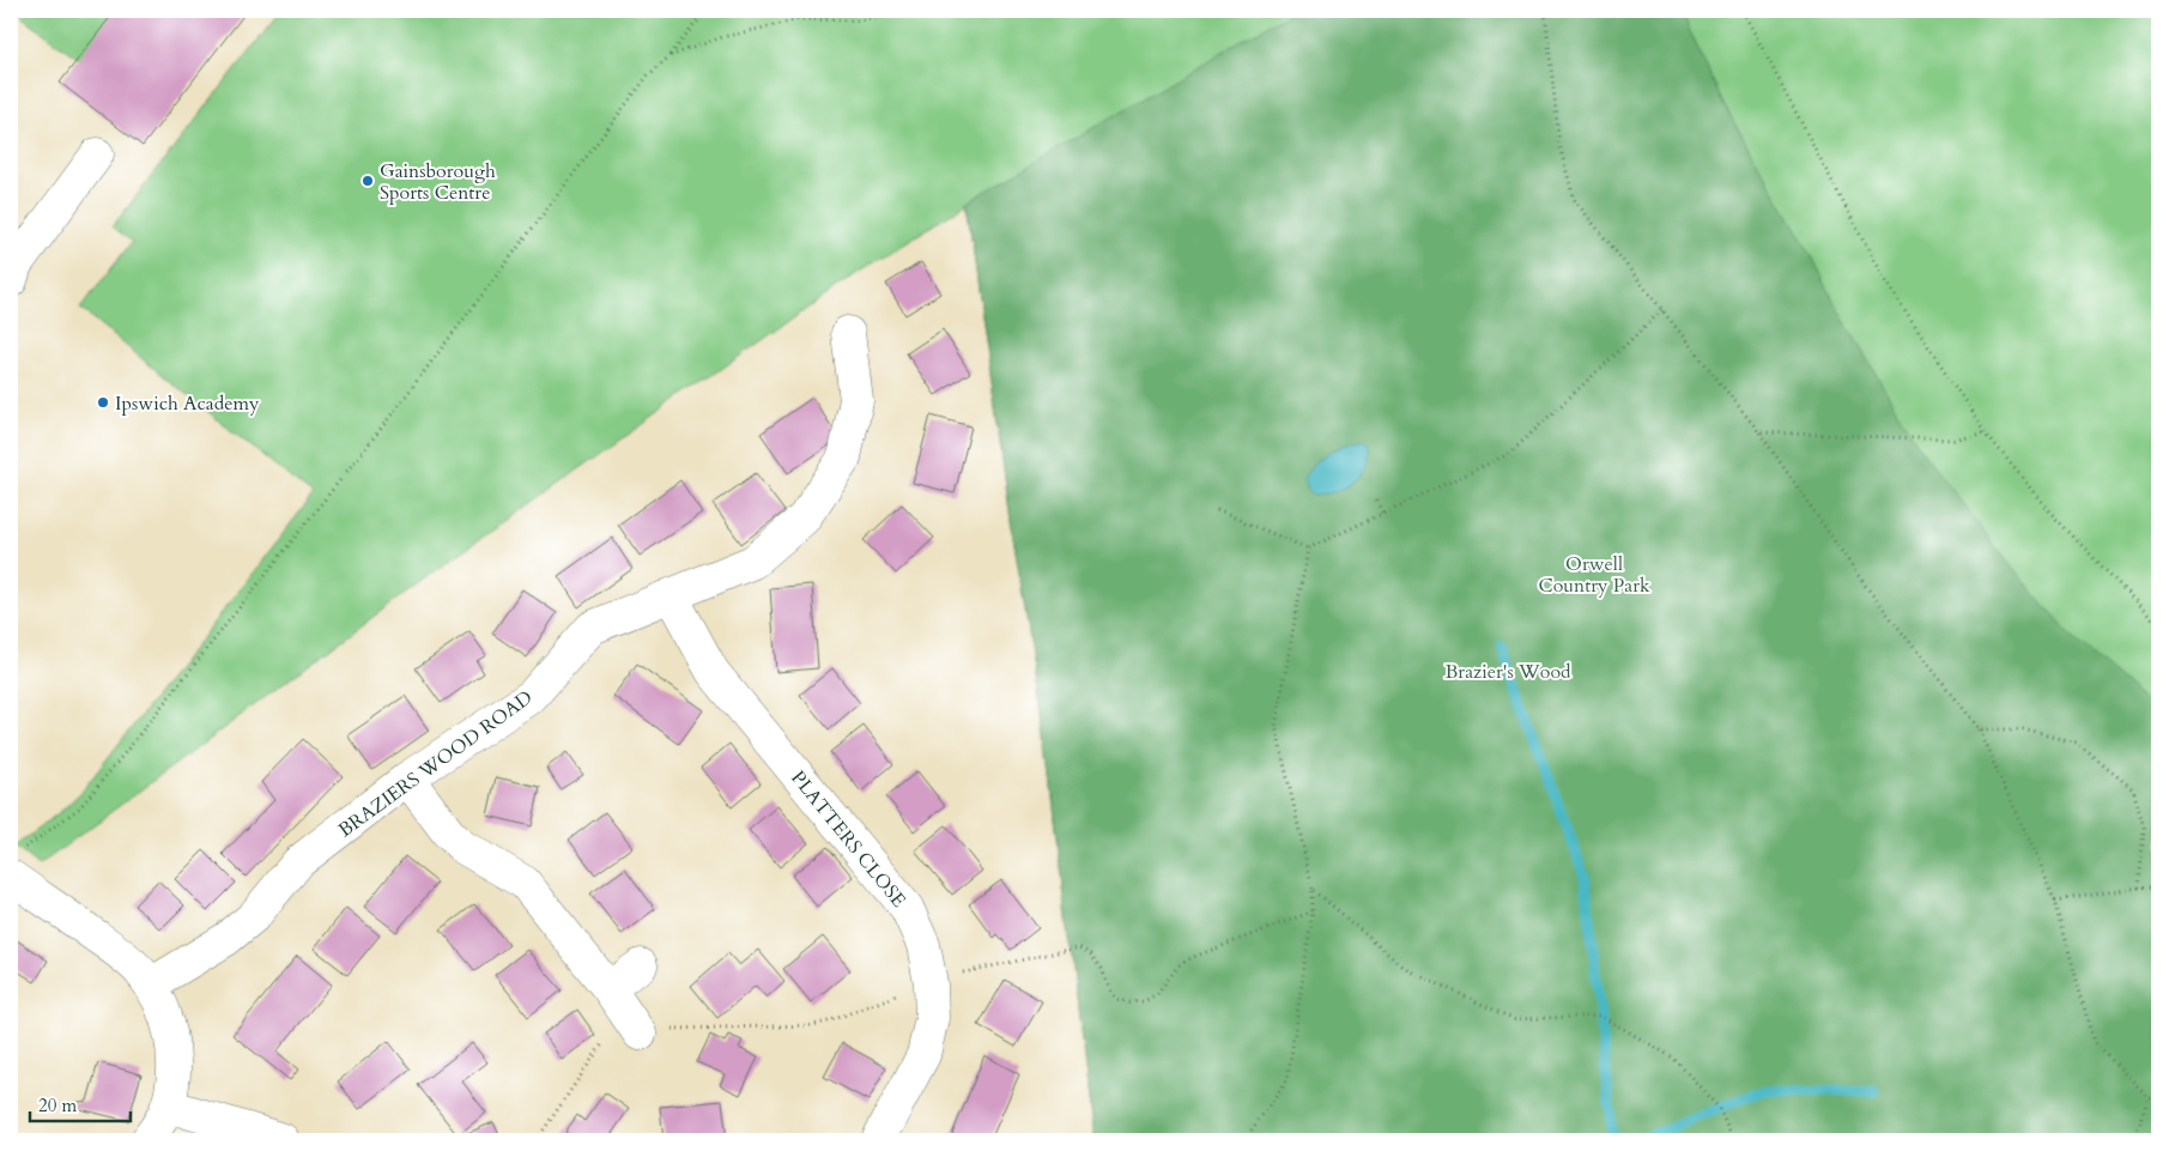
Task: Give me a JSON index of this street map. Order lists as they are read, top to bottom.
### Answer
{
  "streets": {
    "street": ["BRAZIERS WOOD ROAD", "PLATTERS CLOSE"]
  },
  "crossings": [
    ["BRAZIERS WOOD ROAD", "PLATTERS CLOSE"]
  ],
  "parks": ["Orwell Country Park", "Brazier's Wood"],
  "places": ["Gainsborough Sports Centre", "Ipswich Academy"],
  "scale_bar": "20 m"
}
